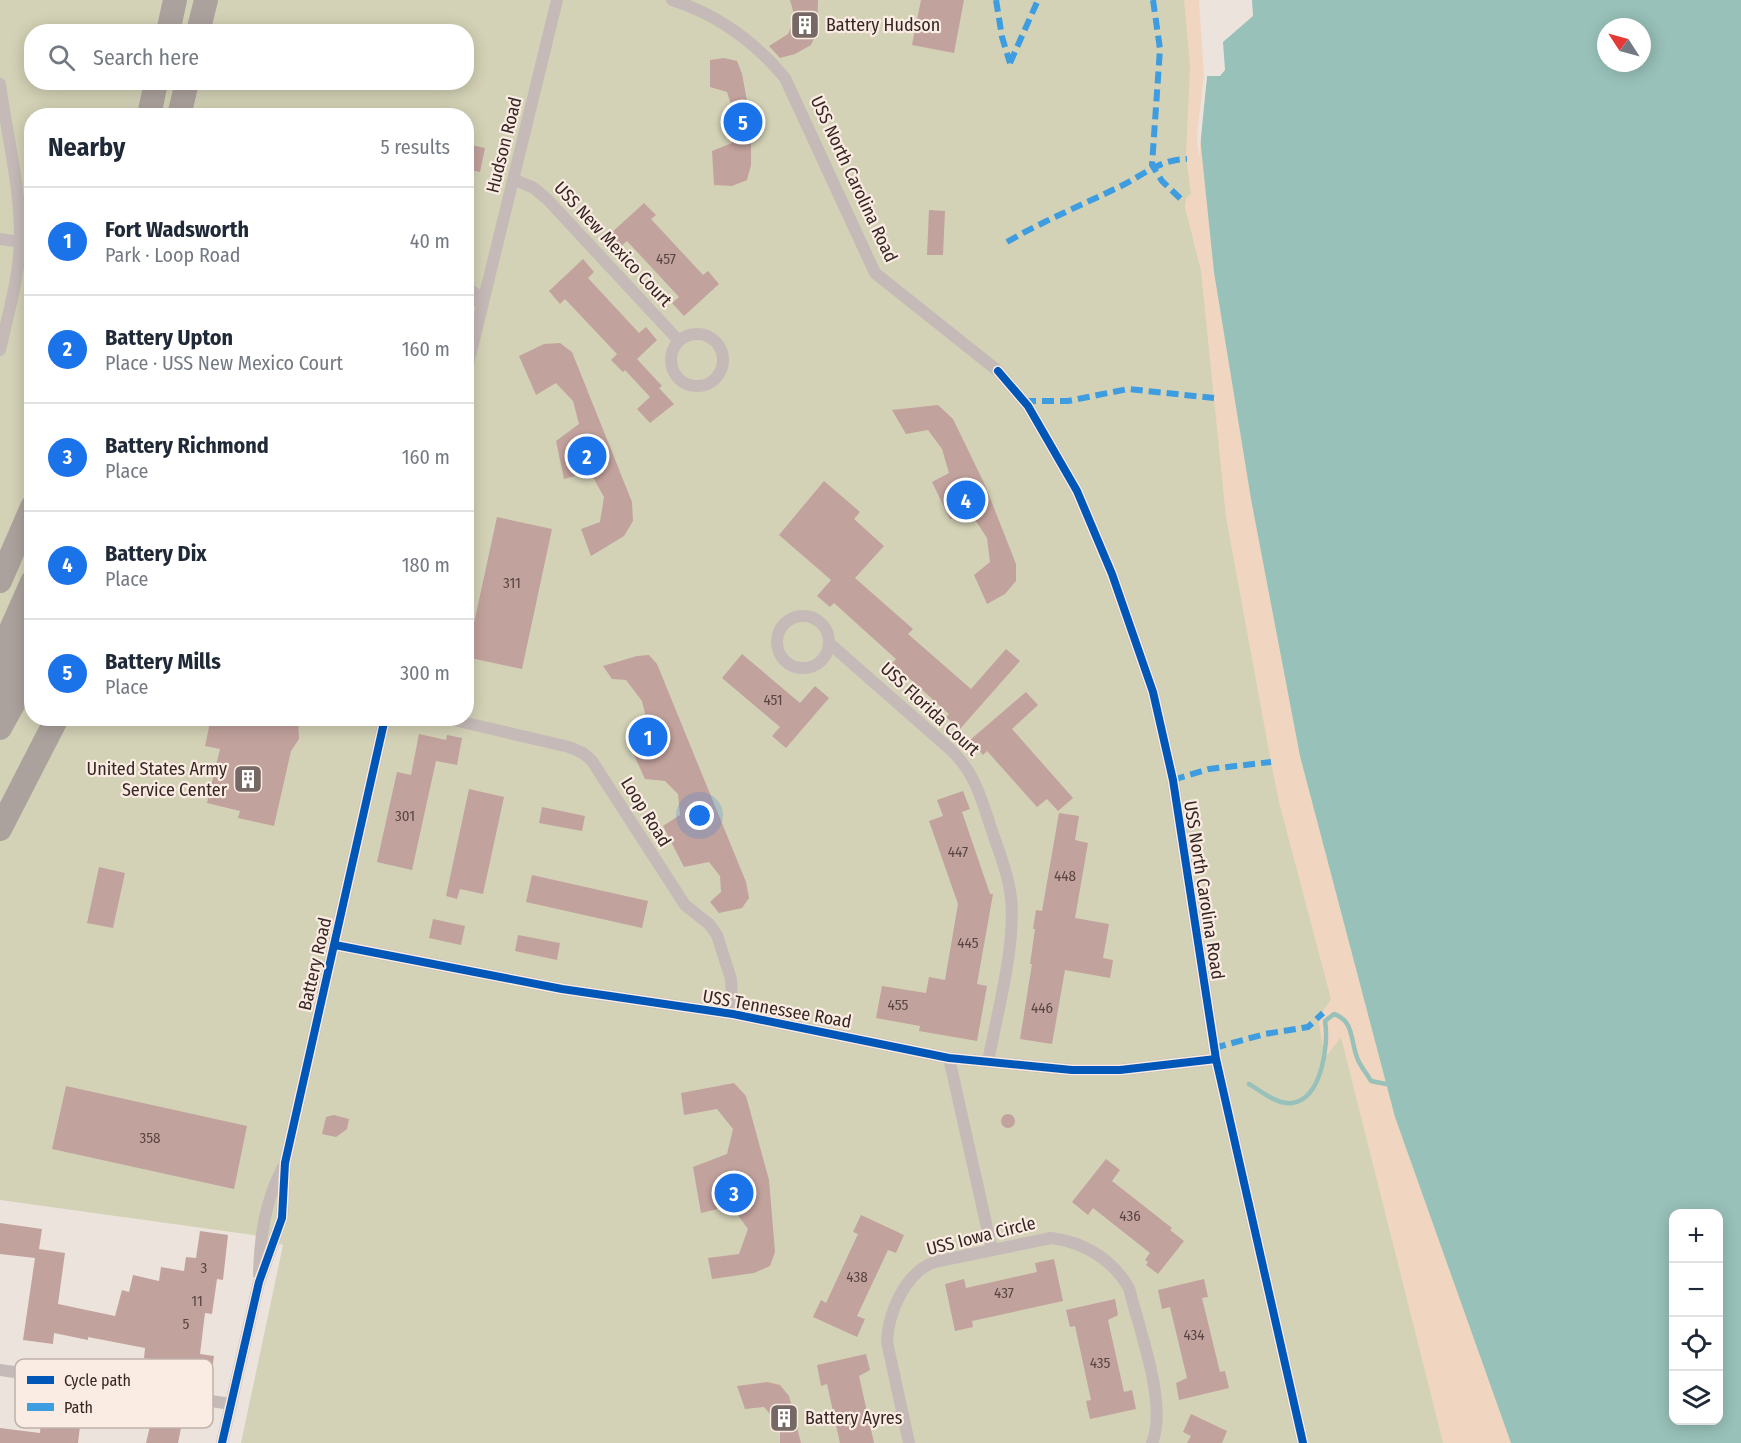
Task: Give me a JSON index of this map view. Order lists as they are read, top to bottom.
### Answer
{
  "streets": {
    "street": [
      "Hudson Road",
      "USS North Carolina Road",
      "USS New Mexico Court",
      "USS Florida Court",
      "Loop Road",
      "Battery Road",
      "USS Tennessee Road",
      "USS Iowa Circle"
    ]
  },
  "crossings": [
    ["Hudson Road", "USS New Mexico Court"],
    ["USS North Carolina Road", "USS Tennessee Road"],
    ["USS Florida Court", "USS Tennessee Road"],
    ["Loop Road", "USS Tennessee Road"],
    ["Battery Road", "USS Tennessee Road"]
  ],
  "places": {
    "building": ["Battery Hudson", "United States Army Service Center", "Battery Ayres"]
  },
  "house_numbers": [
    "457",
    "311",
    "451",
    "301",
    "447",
    "448",
    "445",
    "455",
    "446",
    "358",
    "436",
    "3",
    "438",
    "437",
    "11",
    "5",
    "434",
    "435"
  ],
  "legend": ["Cycle path", "Path"],
  "north": "top left",
  "page": {
    "search": "Search here",
    "pins": [
      "5",
      "2",
      "4",
      "1",
      "3"
    ],
    "heading": ["Nearby", "5 results"],
    "list": [
      {
        "mark": "1",
        "name": "Fort Wadsworth",
        "note": "Park · Loop Road",
        "value": "40 m"
      },
      {
        "mark": "2",
        "name": "Battery Upton",
        "note": "Place · USS New Mexico Court",
        "value": "160 m"
      },
      {
        "mark": "3",
        "name": "Battery Richmond",
        "note": "Place",
        "value": "160 m"
      },
      {
        "mark": "4",
        "name": "Battery Dix",
        "note": "Place",
        "value": "180 m"
      },
      {
        "mark": "5",
        "name": "Battery Mills",
        "note": "Place",
        "value": "300 m"
      }
    ],
    "map_buttons": ["+", "−"]
  }
}
